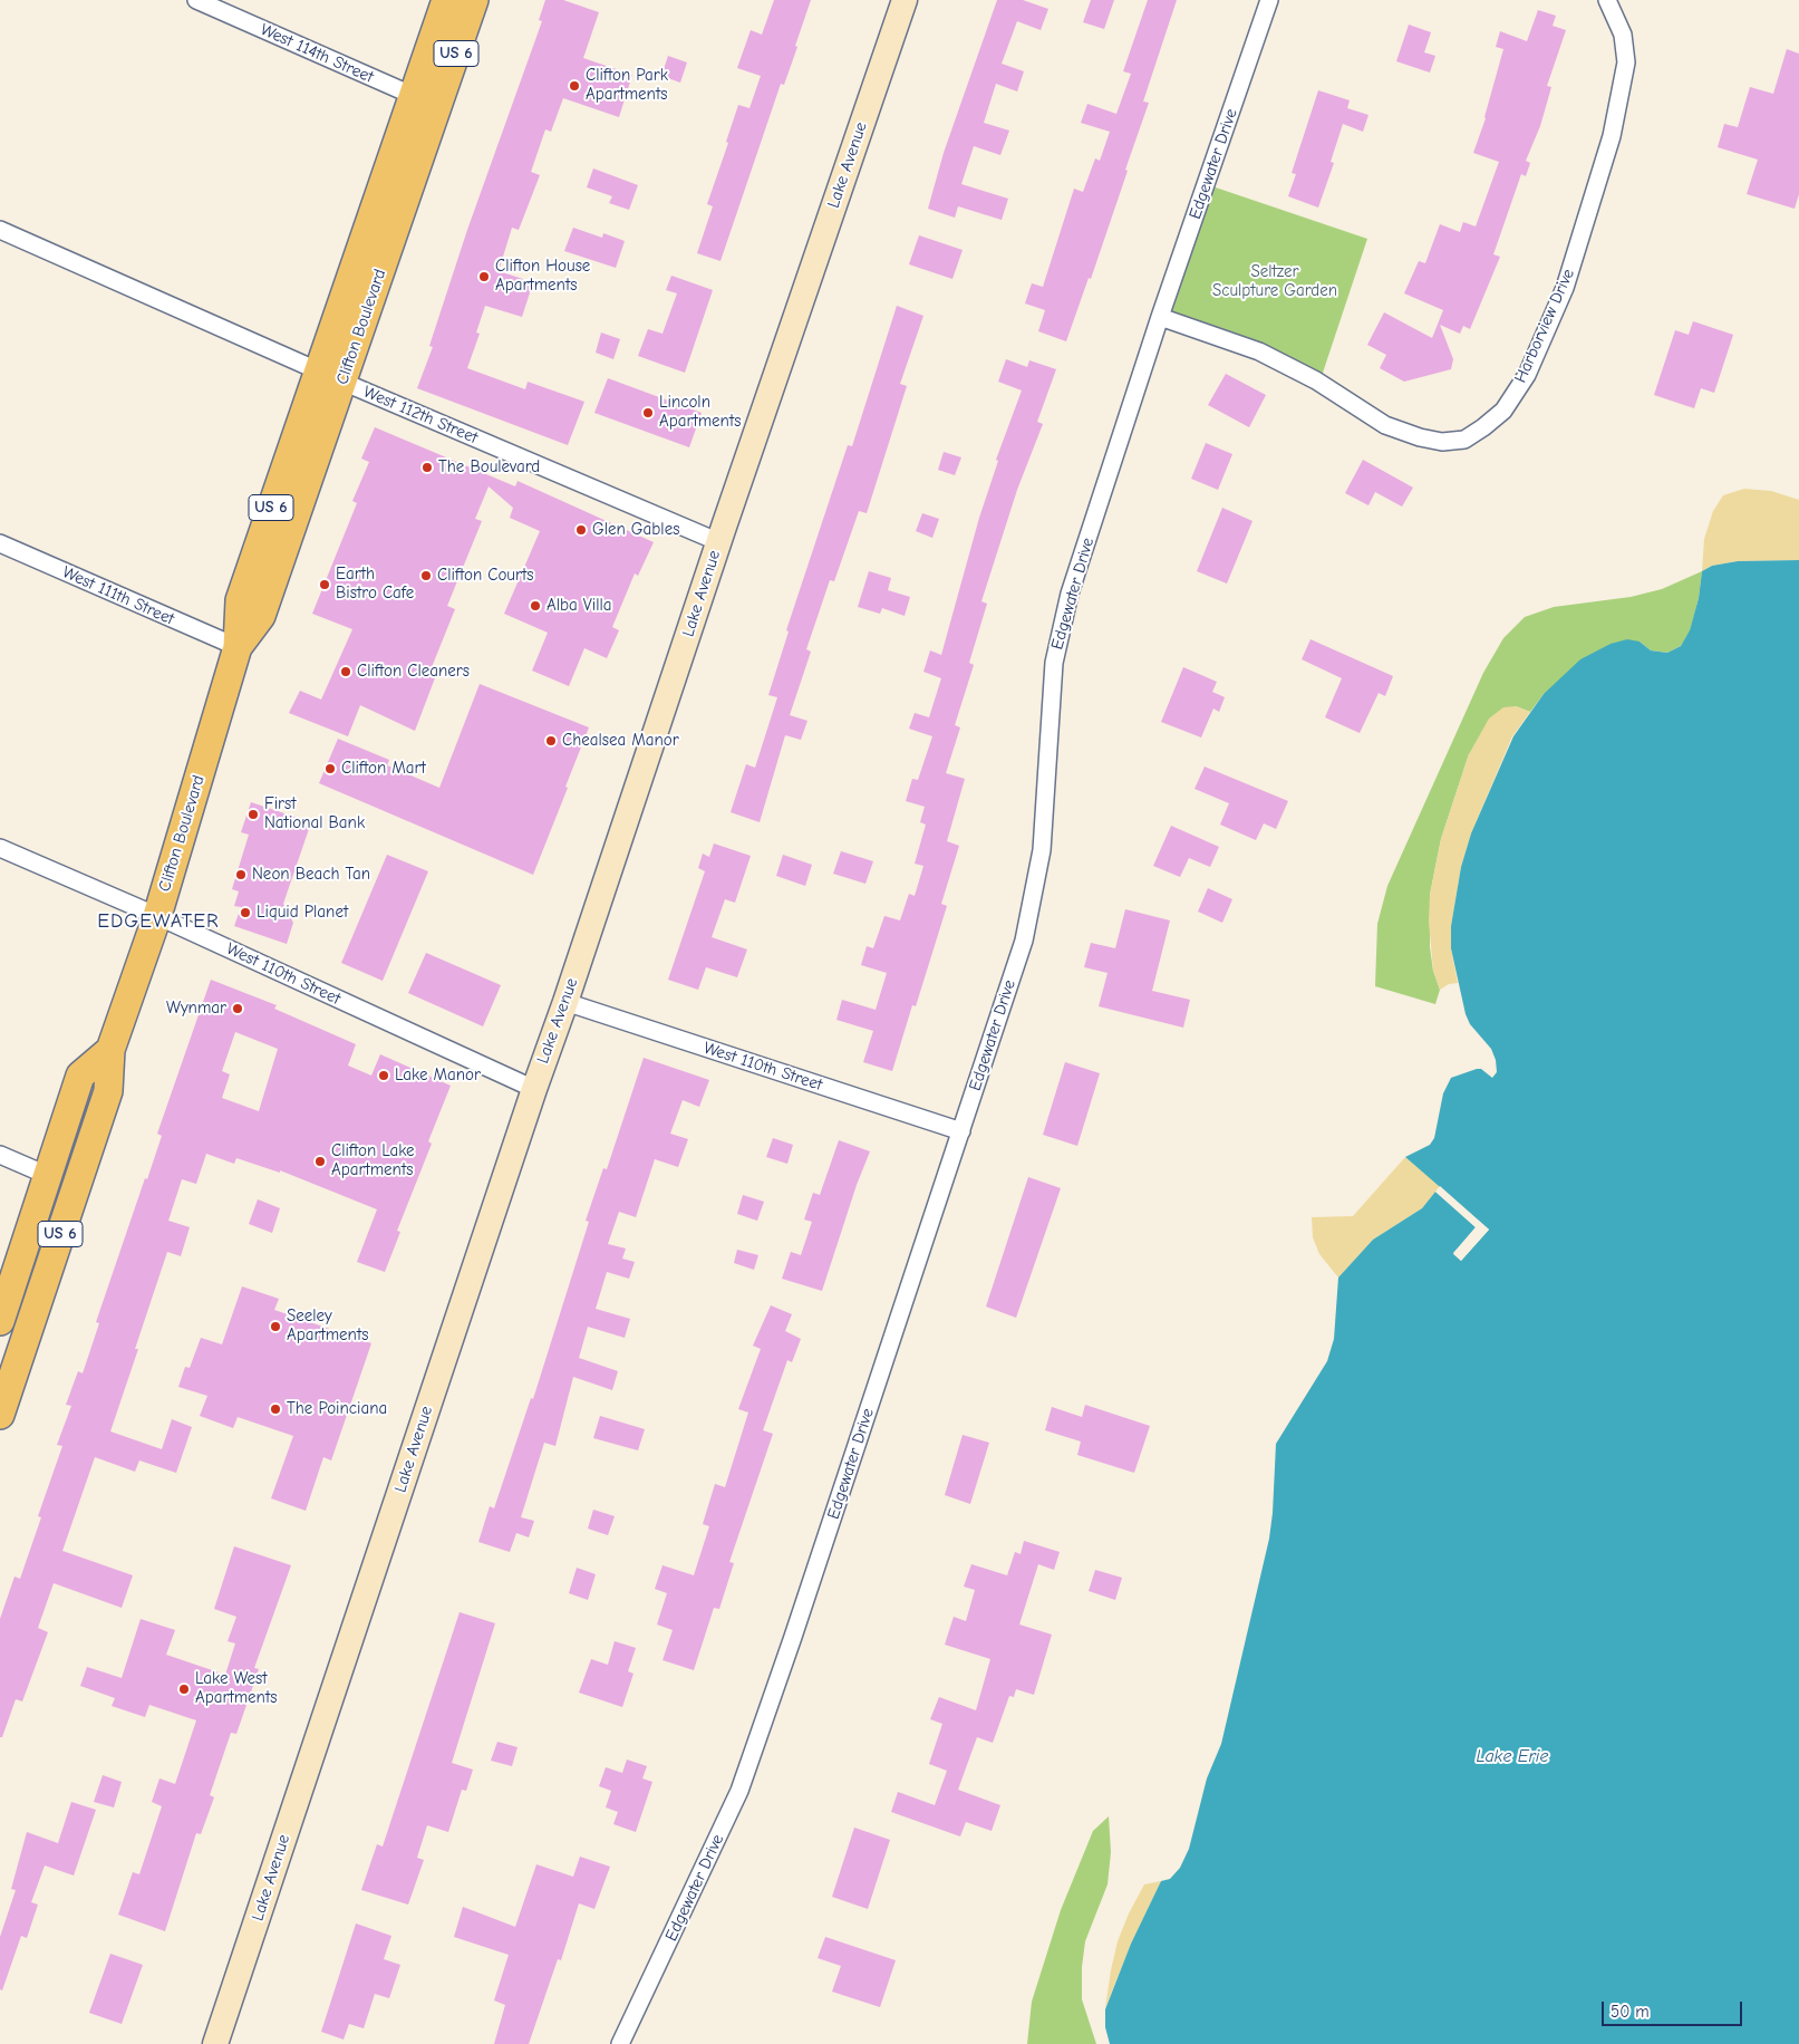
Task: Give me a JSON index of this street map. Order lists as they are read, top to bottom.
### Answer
{
  "streets": {
    "main road": ["US 6", "Clifton Boulevard"],
    "street": [
      "West 114th Street",
      "Edgewater Drive",
      "Lake Avenue",
      "Harborview Drive",
      "West 112th Street",
      "West 111th Street",
      "West 110th Street"
    ]
  },
  "crossings": [
    ["West 114th Street", "Clifton Boulevard"],
    ["Edgewater Drive", "Harborview Drive"],
    ["Edgewater Drive", "West 110th Street"],
    ["Lake Avenue", "West 112th Street"],
    ["Lake Avenue", "West 110th Street"],
    ["Clifton Boulevard", "West 112th Street"],
    ["Clifton Boulevard", "West 111th Street"],
    ["Clifton Boulevard", "West 110th Street"]
  ],
  "districts": ["EDGEWATER"],
  "water": ["Lake Erie"],
  "parks": ["Seltzer Sculpture Garden"],
  "places": [
    "Clifton Park Apartments",
    "Clifton House Apartments",
    "Lincoln Apartments",
    "The Boulevard",
    "Glen Gables",
    "Clifton Courts",
    "Earth Bistro Cafe",
    "Alba Villa",
    "Clifton Cleaners",
    "Chealsea Manor",
    "Clifton Mart",
    "First National Bank",
    "Neon Beach Tan",
    "Liquid Planet",
    "Wynmar",
    "Lake Manor",
    "Clifton Lake Apartments",
    "Seeley Apartments",
    "The Poinciana",
    "Lake West Apartments"
  ],
  "scale_bar": "50 m"
}
